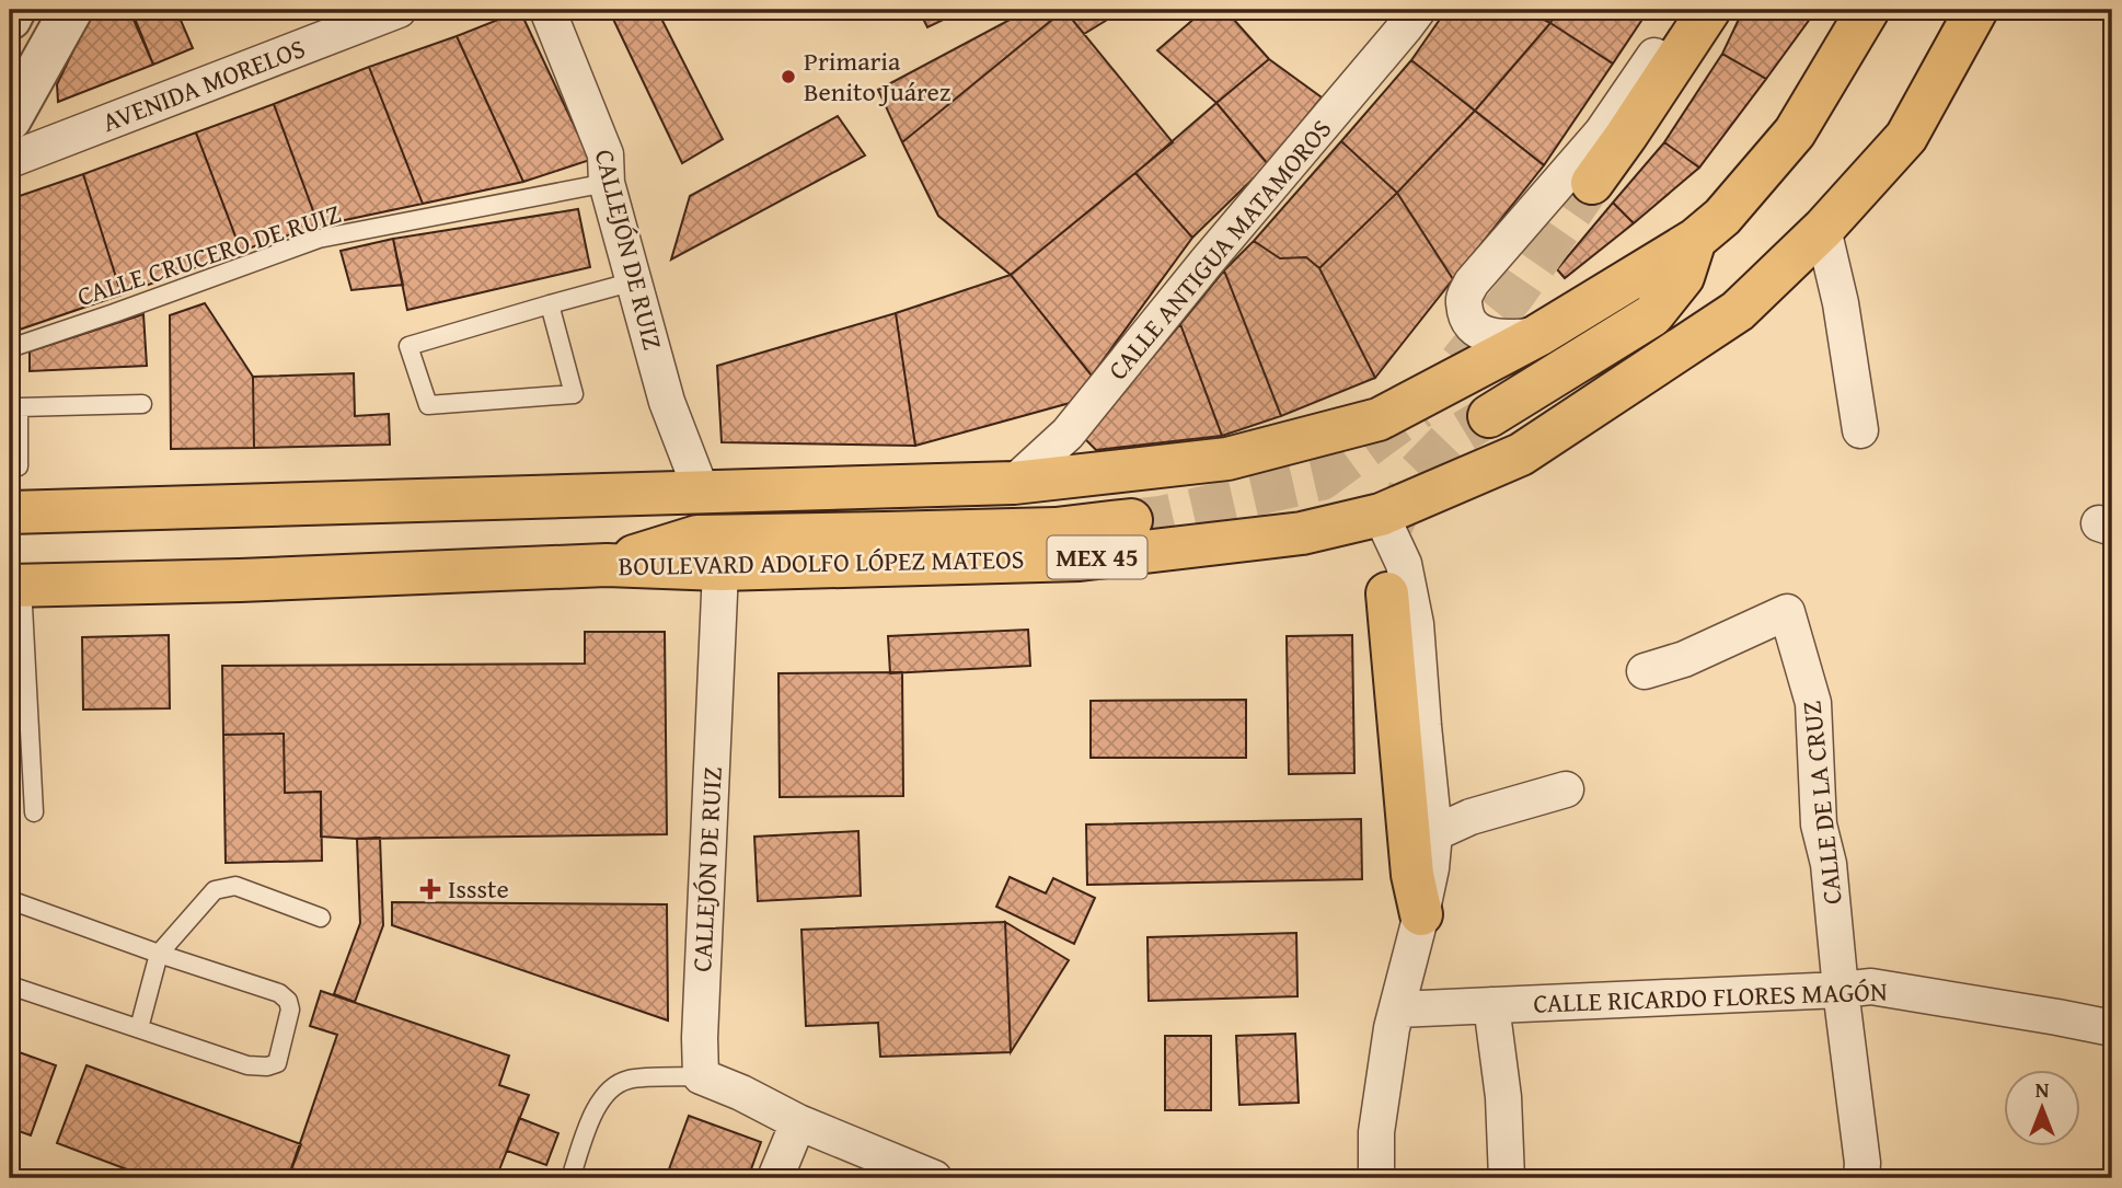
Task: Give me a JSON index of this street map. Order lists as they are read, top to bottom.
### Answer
{
  "streets": {
    "main road": ["MEX 45", "BOULEVARD ADOLFO LÓPEZ MATEOS"],
    "street": [
      "AVENIDA MORELOS",
      "CALLEJÓN DE RUIZ",
      "CALLE ANTIGUA MATAMOROS",
      "CALLE DE LA CRUZ",
      "CALLE RICARDO FLORES MAGÓN"
    ],
    "lane": ["CALLE CRUCERO DE RUIZ"]
  },
  "crossings": [
    ["CALLEJÓN DE RUIZ", "CALLE CRUCERO DE RUIZ"],
    ["CALLEJÓN DE RUIZ", "BOULEVARD ADOLFO LÓPEZ MATEOS"],
    ["CALLE DE LA CRUZ", "CALLE RICARDO FLORES MAGÓN"]
  ],
  "places": {
    "other": ["Primaria Benito Juárez"],
    "health": ["Issste"]
  },
  "north": "top"
}
